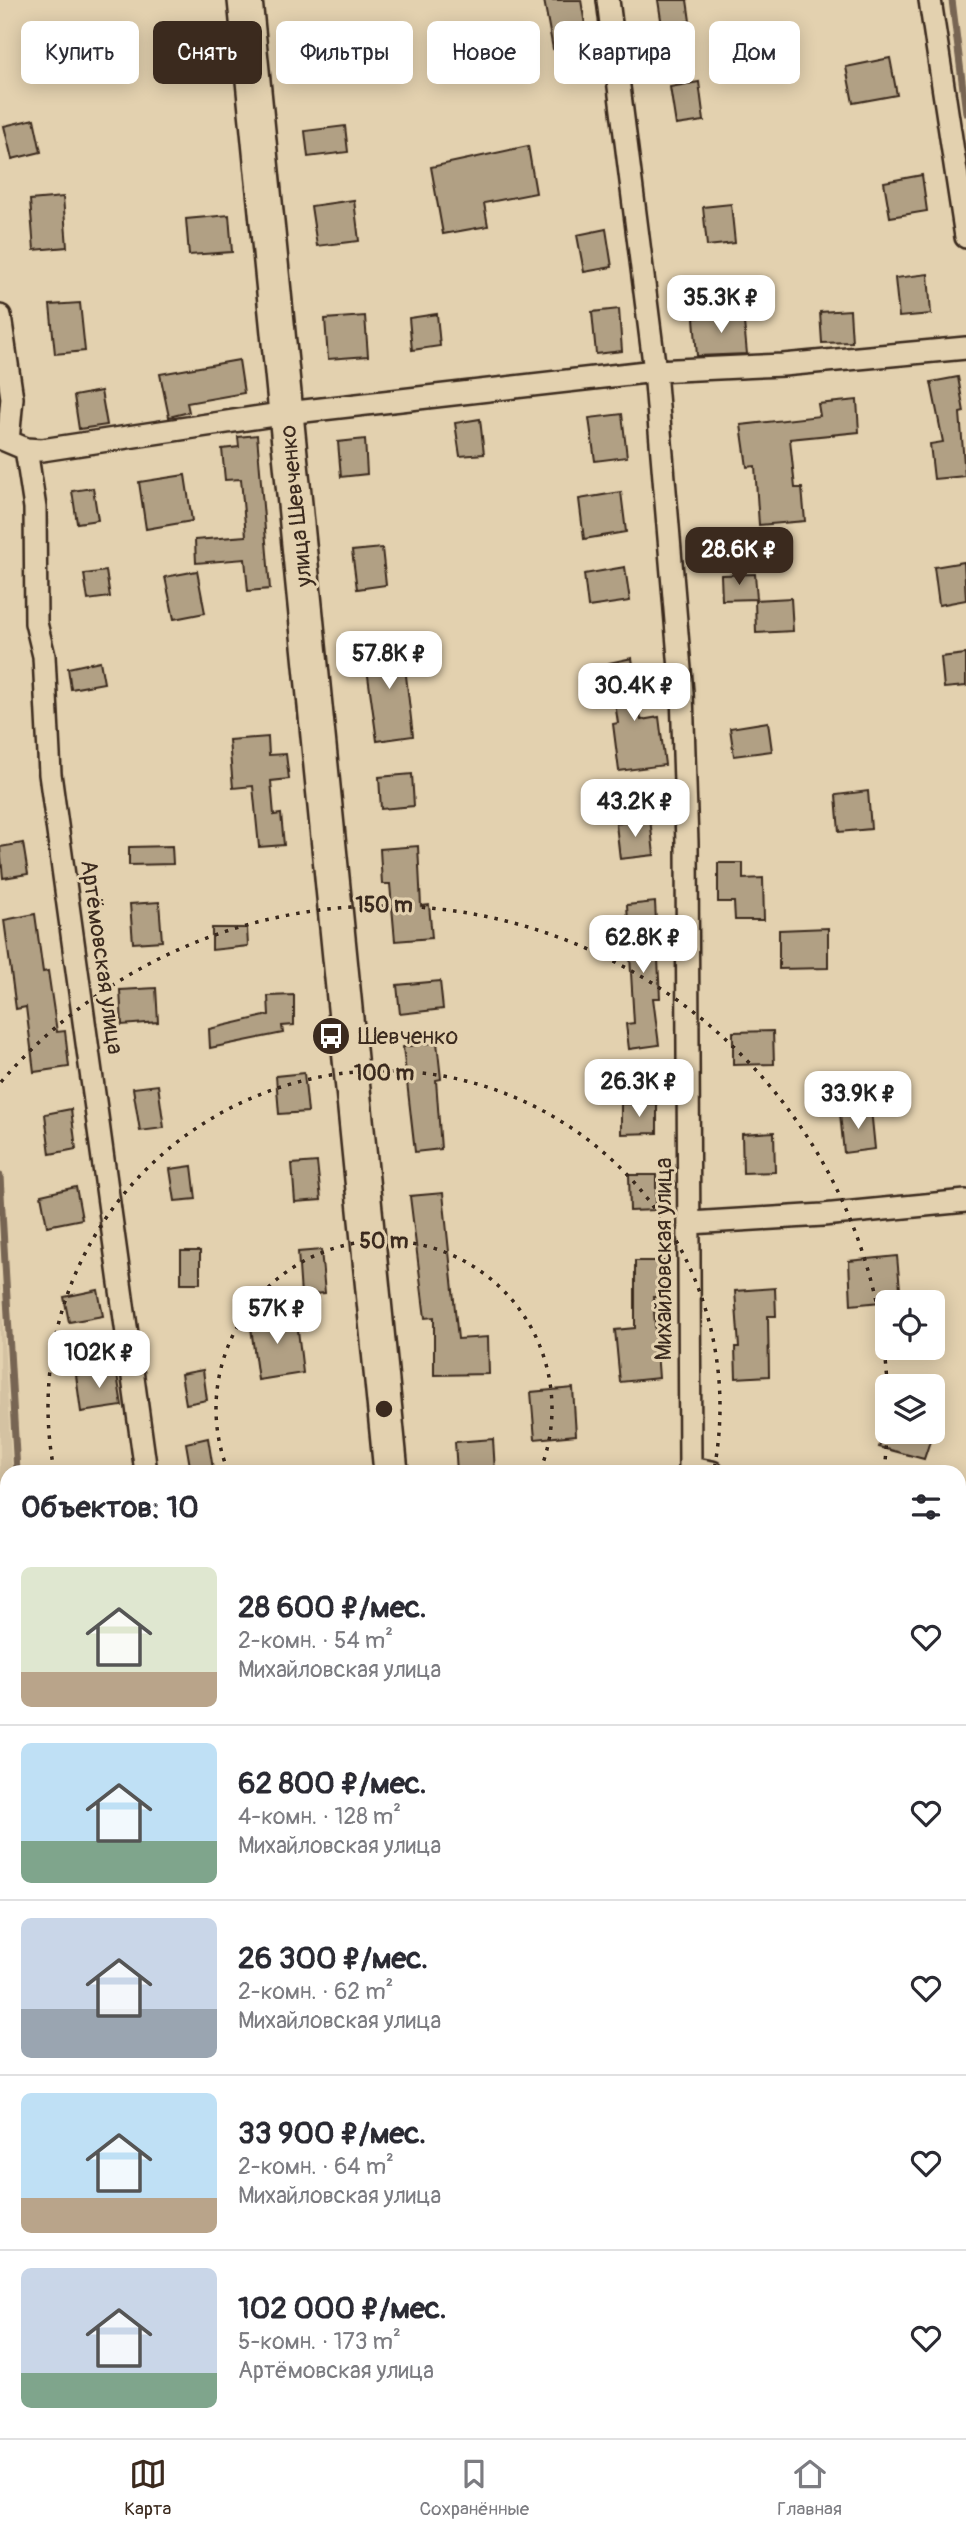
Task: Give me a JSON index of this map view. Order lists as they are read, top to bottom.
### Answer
{
  "streets": {
    "main road": ["улица Шевченко"],
    "street": ["Артёмовская улица", "Михайловская улица"]
  },
  "places": {
    "bus stop": ["Шевченко"]
  },
  "page": {
    "chip": [
      "Купить",
      "Снять",
      "Фильтры",
      "Новое",
      "Квартира",
      "Дом"
    ],
    "price": [
      "35.3K ₽",
      "28.6K ₽",
      "57.8K ₽",
      "30.4K ₽",
      "43.2K ₽",
      "62.8K ₽",
      "26.3K ₽",
      "33.9K ₽",
      "57K ₽",
      "102K ₽"
    ],
    "heading": "Объектов: 10",
    "list": [
      {
        "name": "28 600 ₽/мес.",
        "note": "2-комн. · 54 m² · Михайловская улица"
      },
      {
        "name": "62 800 ₽/мес.",
        "note": "4-комн. · 128 m² · Михайловская улица"
      },
      {
        "name": "26 300 ₽/мес.",
        "note": "2-комн. · 62 m² · Михайловская улица"
      },
      {
        "name": "33 900 ₽/мес.",
        "note": "2-комн. · 64 m² · Михайловская улица"
      },
      {
        "name": "102 000 ₽/мес.",
        "note": "5-комн. · 173 m² · Артёмовская улица"
      }
    ],
    "tabs": ["Карта", "Сохранённые", "Главная"]
  },
  "rings": ["150 m", "100 m", "50 m"]
}
